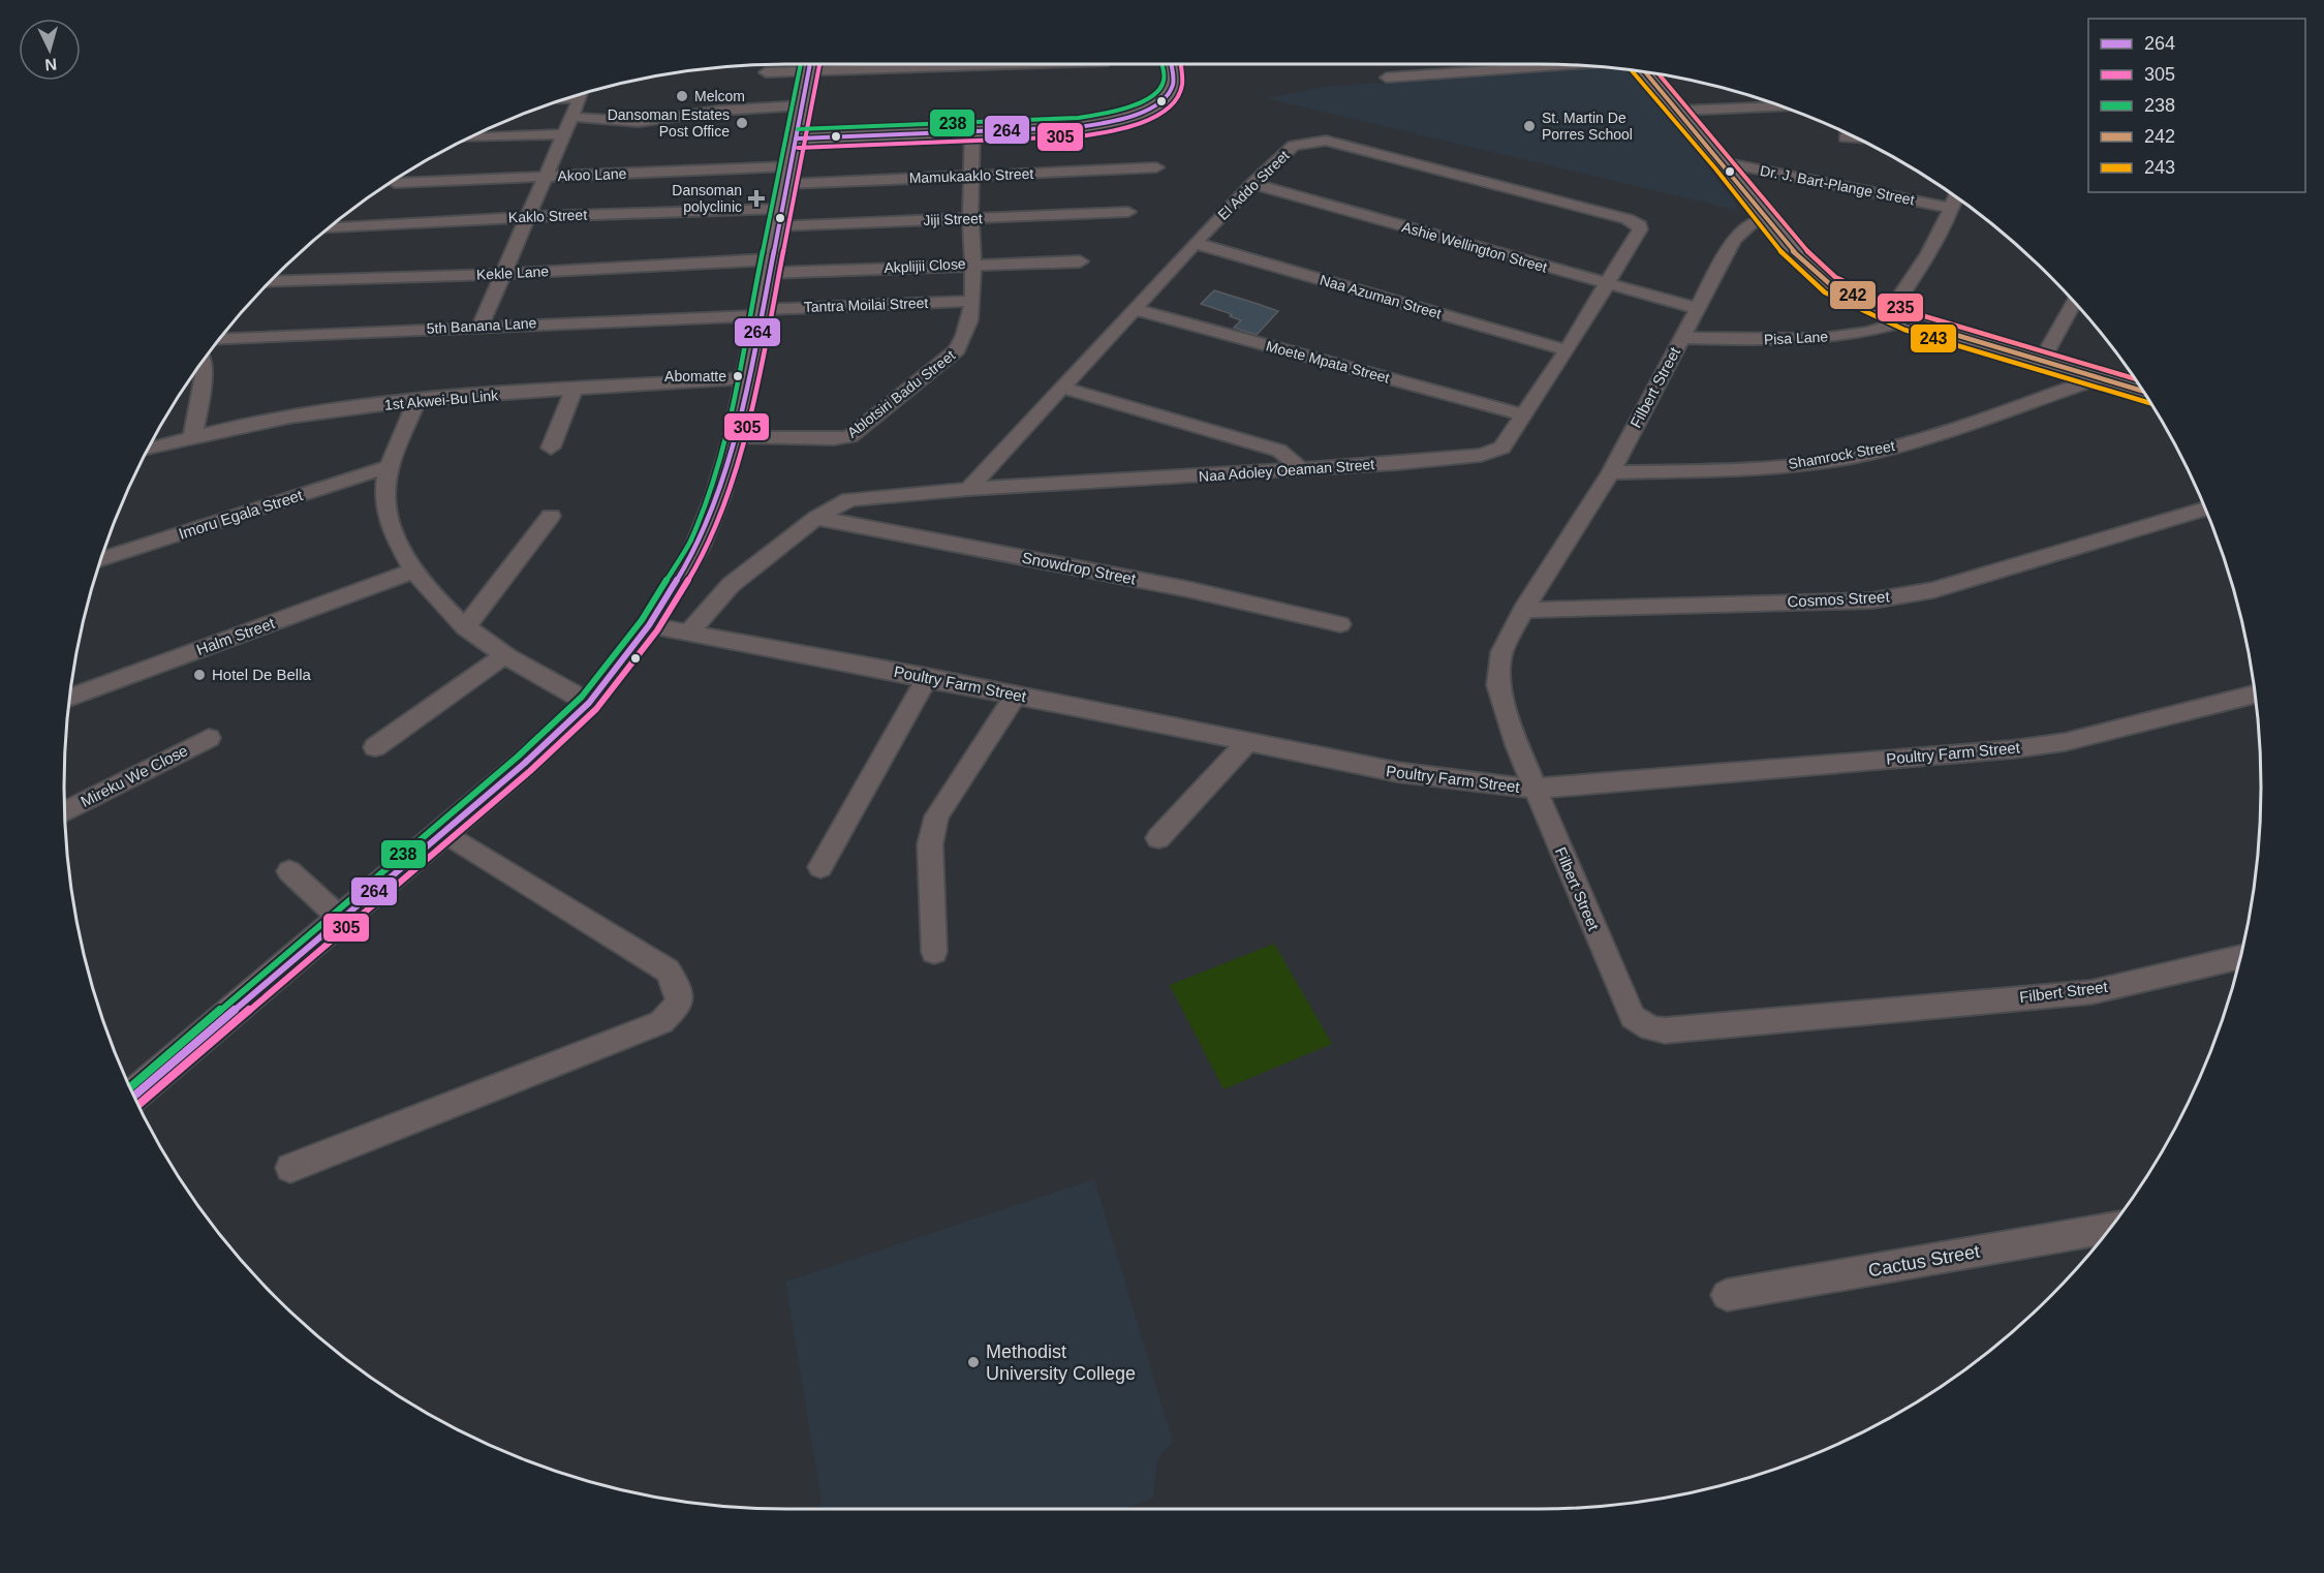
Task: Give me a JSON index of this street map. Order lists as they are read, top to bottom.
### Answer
{
  "streets": {
    "street": [
      "Akoo Lane",
      "Mamukaaklo Street",
      "El Addo Street",
      "Dr. J. Bart-Plange Street",
      "Kaklo Street",
      "Jiji Street",
      "Ashie Wellington Street",
      "Akplijii Close",
      "Kekle Lane",
      "Naa Azuman Street",
      "Tantra Moilai Street",
      "5th Banana Lane",
      "Pisa Lane",
      "Moete Mpata Street",
      "Filbert Street",
      "Ablotsiri Badu Street",
      "1st Akwei-Bu Link",
      "Shamrock Street",
      "Naa Adoley Oeaman Street",
      "Imoru Egala Street",
      "Snowdrop Street",
      "Cosmos Street",
      "Halm Street",
      "Poultry Farm Street",
      "Mireku We Close",
      "Cactus Street"
    ]
  },
  "crossings": [
    ["Akoo Lane", "Mamukaaklo Street"],
    ["Akoo Lane", "Kaklo Street"],
    ["Akoo Lane", "Jiji Street"],
    ["Mamukaaklo Street", "Kaklo Street"],
    ["Mamukaaklo Street", "Jiji Street"],
    ["Mamukaaklo Street", "Ablotsiri Badu Street"],
    ["El Addo Street", "Ashie Wellington Street"],
    ["El Addo Street", "Naa Azuman Street"],
    ["El Addo Street", "Moete Mpata Street"],
    ["El Addo Street", "Naa Adoley Oeaman Street"],
    ["Kaklo Street", "Jiji Street"],
    ["Jiji Street", "Ablotsiri Badu Street"],
    ["Ashie Wellington Street", "Filbert Street"],
    ["Ashie Wellington Street", "Naa Adoley Oeaman Street"],
    ["Akplijii Close", "Kekle Lane"],
    ["Akplijii Close", "Ablotsiri Badu Street"],
    ["Naa Azuman Street", "Naa Adoley Oeaman Street"],
    ["Tantra Moilai Street", "5th Banana Lane"],
    ["Tantra Moilai Street", "Ablotsiri Badu Street"],
    ["Pisa Lane", "Filbert Street"],
    ["Moete Mpata Street", "Naa Adoley Oeaman Street"],
    ["Filbert Street", "Shamrock Street"],
    ["Filbert Street", "Cosmos Street"],
    ["Filbert Street", "Poultry Farm Street"],
    ["Naa Adoley Oeaman Street", "Snowdrop Street"],
    ["Naa Adoley Oeaman Street", "Poultry Farm Street"]
  ],
  "places": {
    "other": [
      "Melcom",
      "Dansoman Estates Post Office",
      "St. Martin De Porres School",
      "Abomatte",
      "Hotel De Bella",
      "Methodist University College"
    ],
    "health": ["Dansoman polyclinic"]
  },
  "lines": [
    "transit line 264",
    "transit line 305",
    "transit line 238",
    "transit line 243",
    "transit line 242",
    "transit line 235"
  ],
  "legend": [
    "264",
    "305",
    "238",
    "242",
    "243"
  ],
  "north": "bottom"
}
